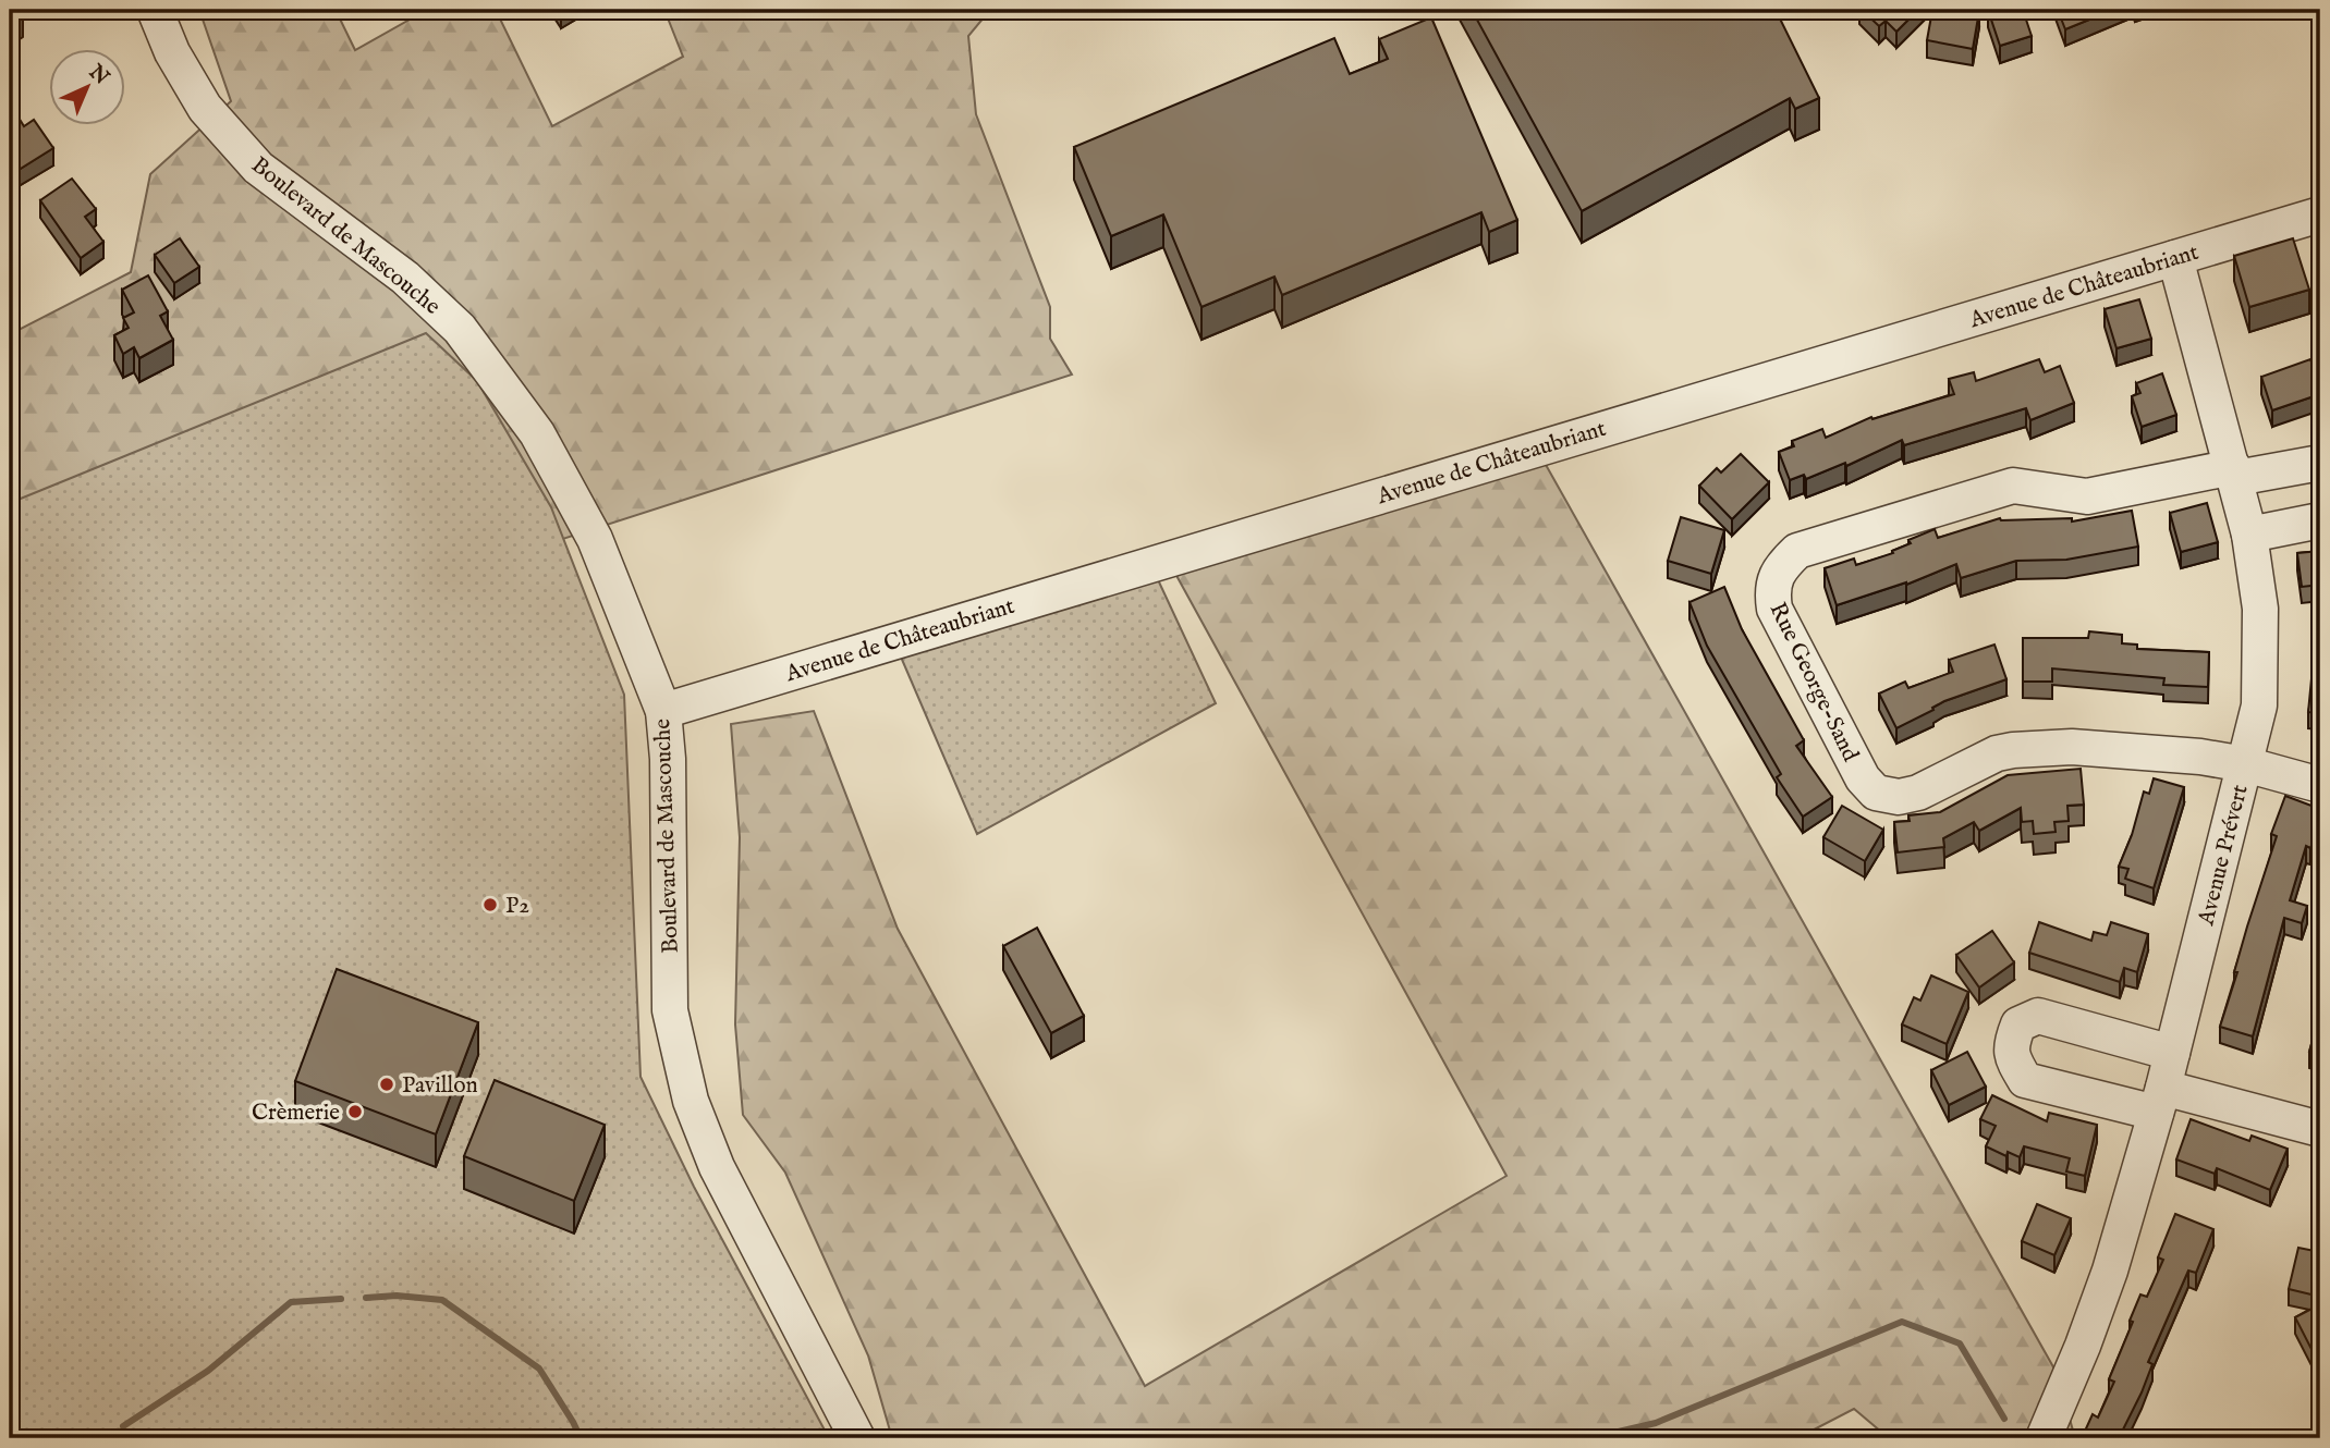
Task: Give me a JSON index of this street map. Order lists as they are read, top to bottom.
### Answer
{
  "streets": {
    "street": [
      "Boulevard de Mascouche",
      "Avenue de Châteaubriant",
      "Rue George-Sand",
      "Avenue Prévert"
    ]
  },
  "crossings": [
    ["Boulevard de Mascouche", "Avenue de Châteaubriant"],
    ["Avenue de Châteaubriant", "Avenue Prévert"],
    ["Rue George-Sand", "Avenue Prévert"]
  ],
  "places": ["P2", "Pavillon", "Crèmerie"],
  "north": "top right"
}
